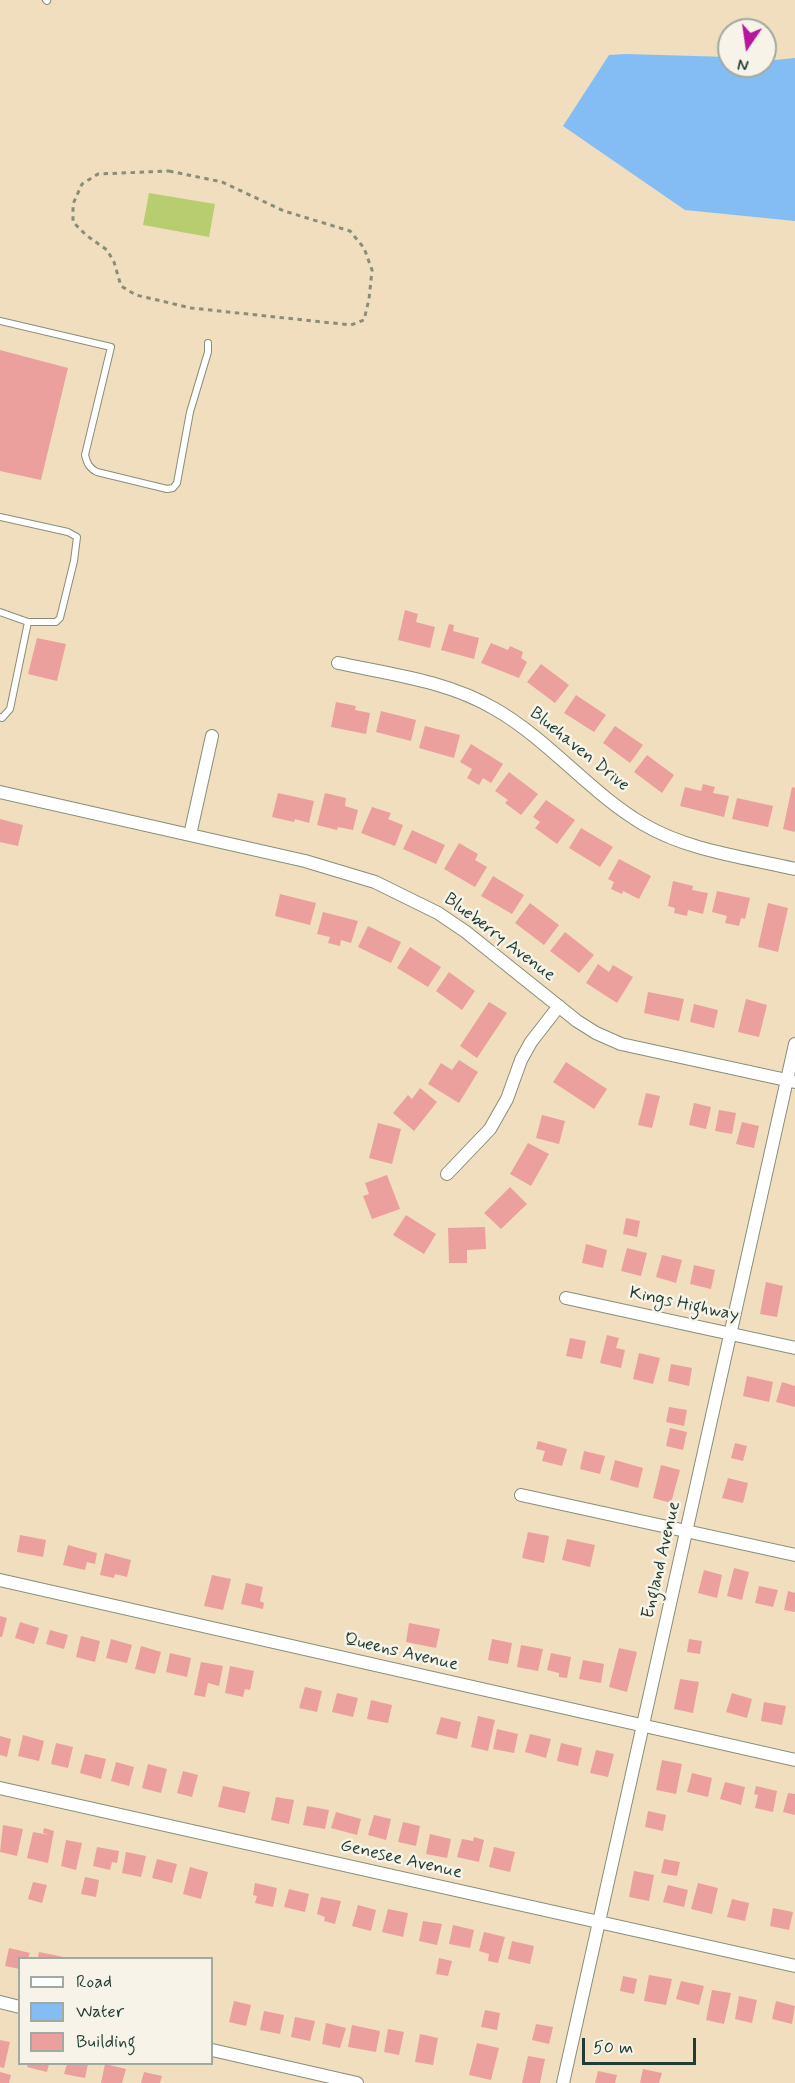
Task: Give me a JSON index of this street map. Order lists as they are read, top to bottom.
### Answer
{
  "streets": {
    "street": [
      "Bluehaven Drive",
      "Blueberry Avenue",
      "Kings Highway",
      "England Avenue",
      "Queens Avenue",
      "Genesee Avenue"
    ]
  },
  "crossings": [
    ["Blueberry Avenue", "England Avenue"],
    ["Kings Highway", "England Avenue"],
    ["England Avenue", "Queens Avenue"],
    ["England Avenue", "Genesee Avenue"]
  ],
  "legend": ["Road", "Water", "Building"],
  "scale_bar": "50 m",
  "north": "bottom"
}
